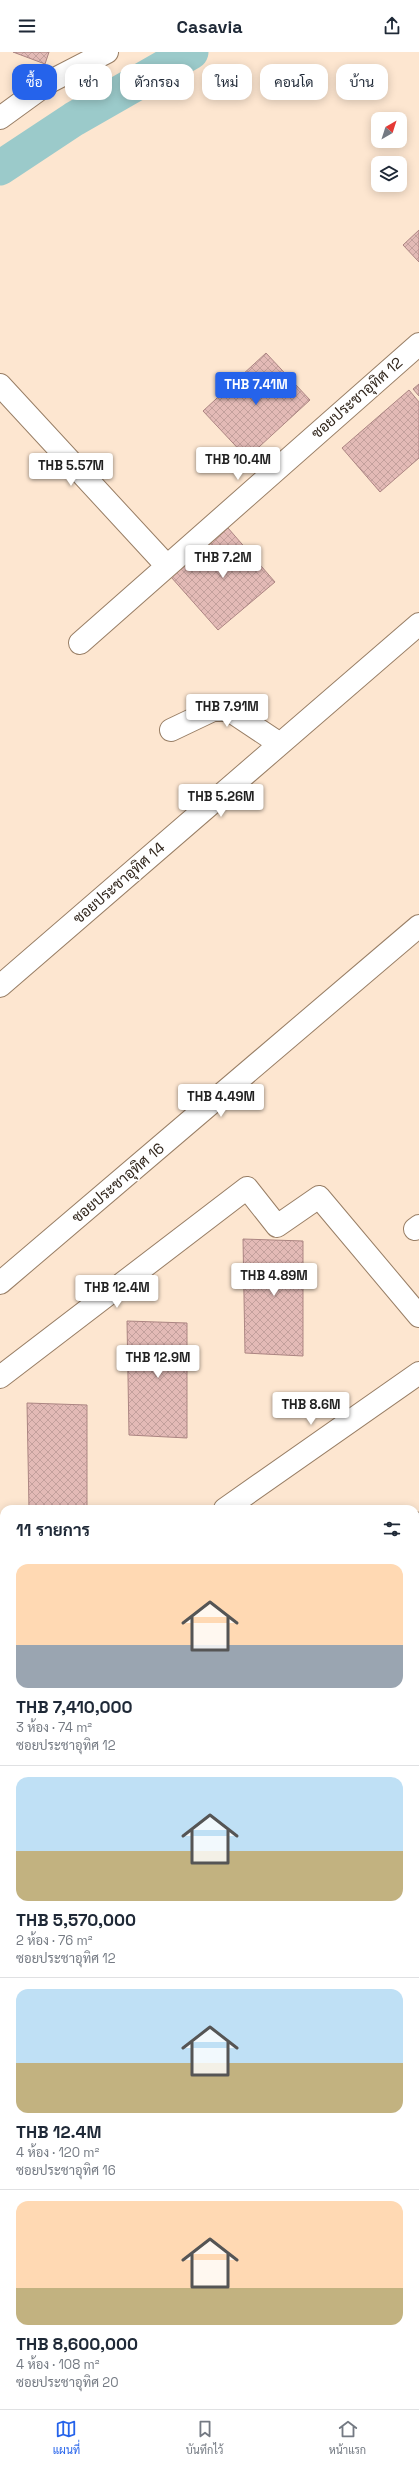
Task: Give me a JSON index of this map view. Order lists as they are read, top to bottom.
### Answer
{
  "streets": {
    "street": ["ซอยประชาอุทิศ 12", "ซอยประชาอุทิศ 14", "ซอยประชาอุทิศ 16"]
  },
  "north": "top right",
  "page": {
    "header": "Casavia",
    "chip": [
      "ซื้อ",
      "เช่า",
      "ตัวกรอง",
      "ใหม่",
      "คอนโด",
      "บ้าน"
    ],
    "price": [
      "THB 7.41M",
      "THB 10.4M",
      "THB 5.57M",
      "THB 7.2M",
      "THB 7.91M",
      "THB 5.26M",
      "THB 4.49M",
      "THB 4.89M",
      "THB 12.4M",
      "THB 12.9M",
      "THB 8.6M"
    ],
    "heading": "11 รายการ",
    "list": [
      {
        "name": "THB 7,410,000",
        "note": "3 ห้อง · 74 m² · ซอยประชาอุทิศ 12"
      },
      {
        "name": "THB 5,570,000",
        "note": "2 ห้อง · 76 m² · ซอยประชาอุทิศ 12"
      },
      {
        "name": "THB 12.4M",
        "note": "4 ห้อง · 120 m² · ซอยประชาอุทิศ 16"
      },
      {
        "name": "THB 8,600,000",
        "note": "4 ห้อง · 108 m² · ซอยประชาอุทิศ 20"
      }
    ],
    "tabs": ["แผนที่", "บันทึกไว้", "หน้าแรก"]
  }
}
